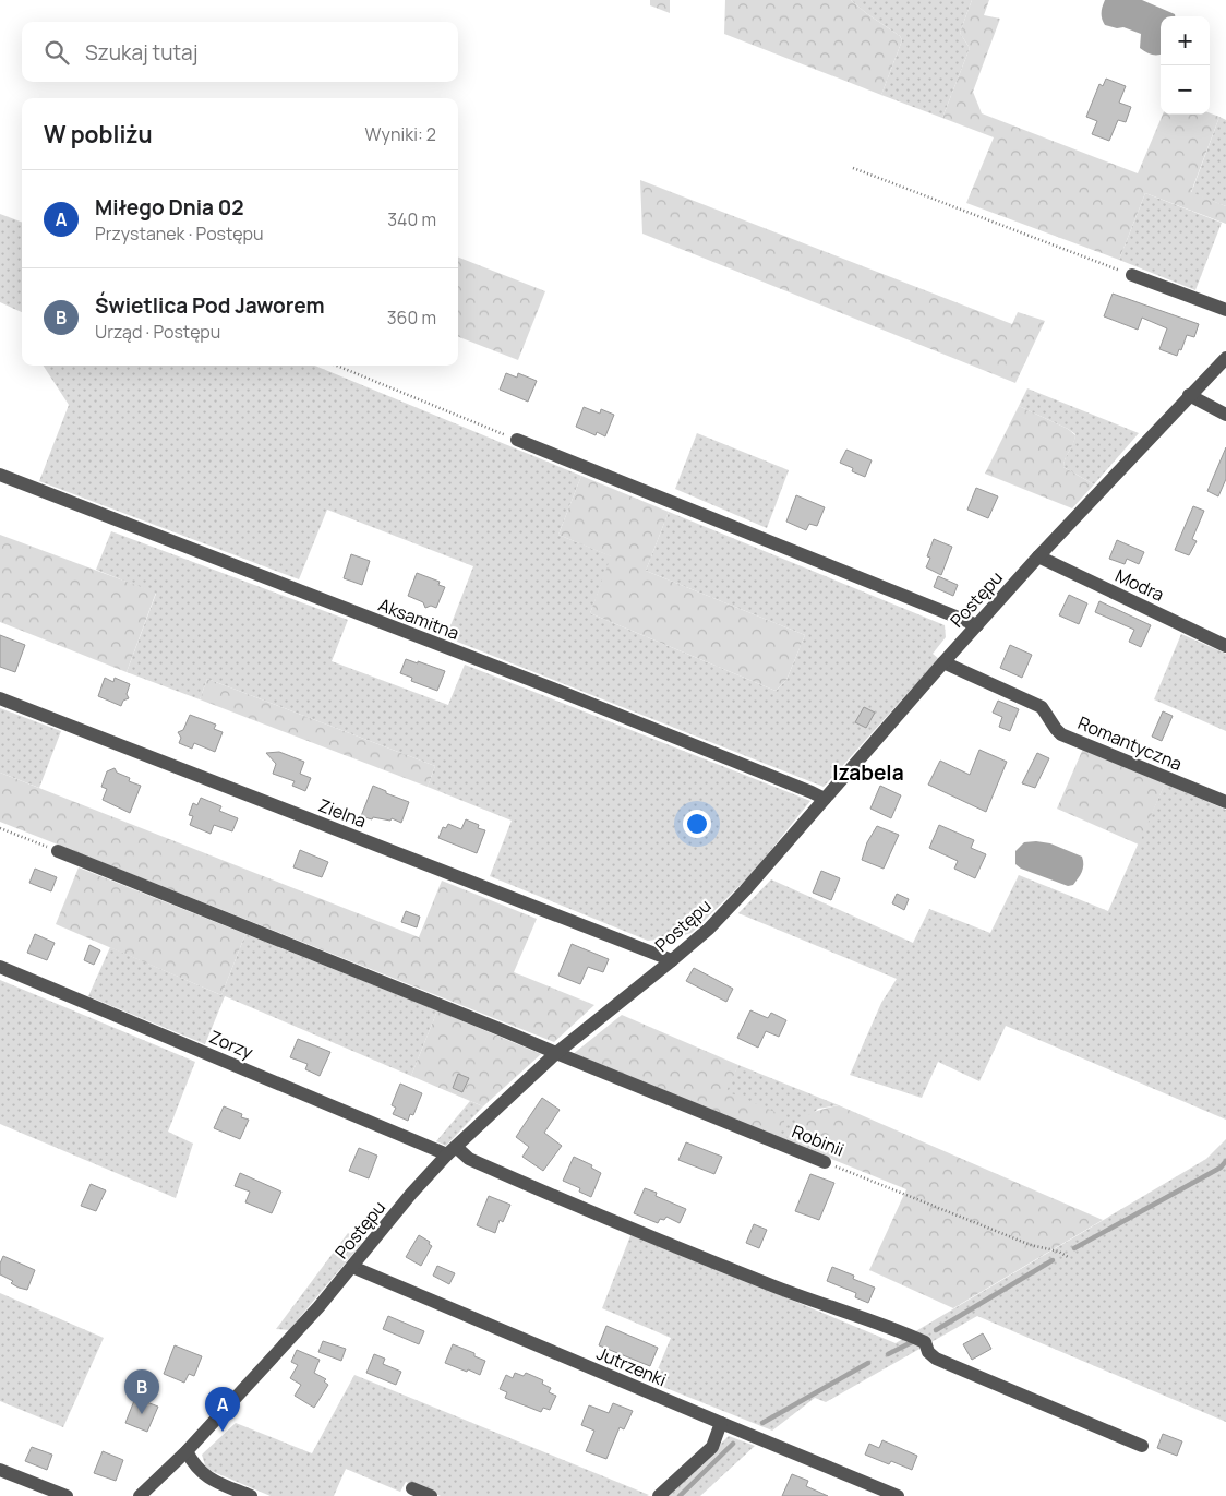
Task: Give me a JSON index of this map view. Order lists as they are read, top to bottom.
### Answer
{
  "streets": {
    "street": [
      "Modra",
      "Postępu",
      "Aksamitna",
      "Romantyczna",
      "Zielna",
      "Zorzy",
      "Robinii",
      "Jutrzenki"
    ]
  },
  "crossings": [
    ["Modra", "Postępu"],
    ["Postępu", "Aksamitna"],
    ["Postępu", "Romantyczna"],
    ["Postępu", "Zielna"],
    ["Postępu", "Zorzy"],
    ["Postępu", "Robinii"],
    ["Postępu", "Jutrzenki"]
  ],
  "districts": ["Izabela"],
  "page": {
    "map_buttons": ["+", "−"],
    "search": "Szukaj tutaj",
    "heading": ["W pobliżu", "Wyniki: 2"],
    "list": [
      {
        "mark": "A",
        "name": "Miłego Dnia 02",
        "note": "Przystanek · Postępu",
        "value": "340 m"
      },
      {
        "mark": "B",
        "name": "Świetlica Pod Jaworem",
        "note": "Urząd · Postępu",
        "value": "360 m"
      }
    ],
    "pins": ["B", "A"]
  }
}
